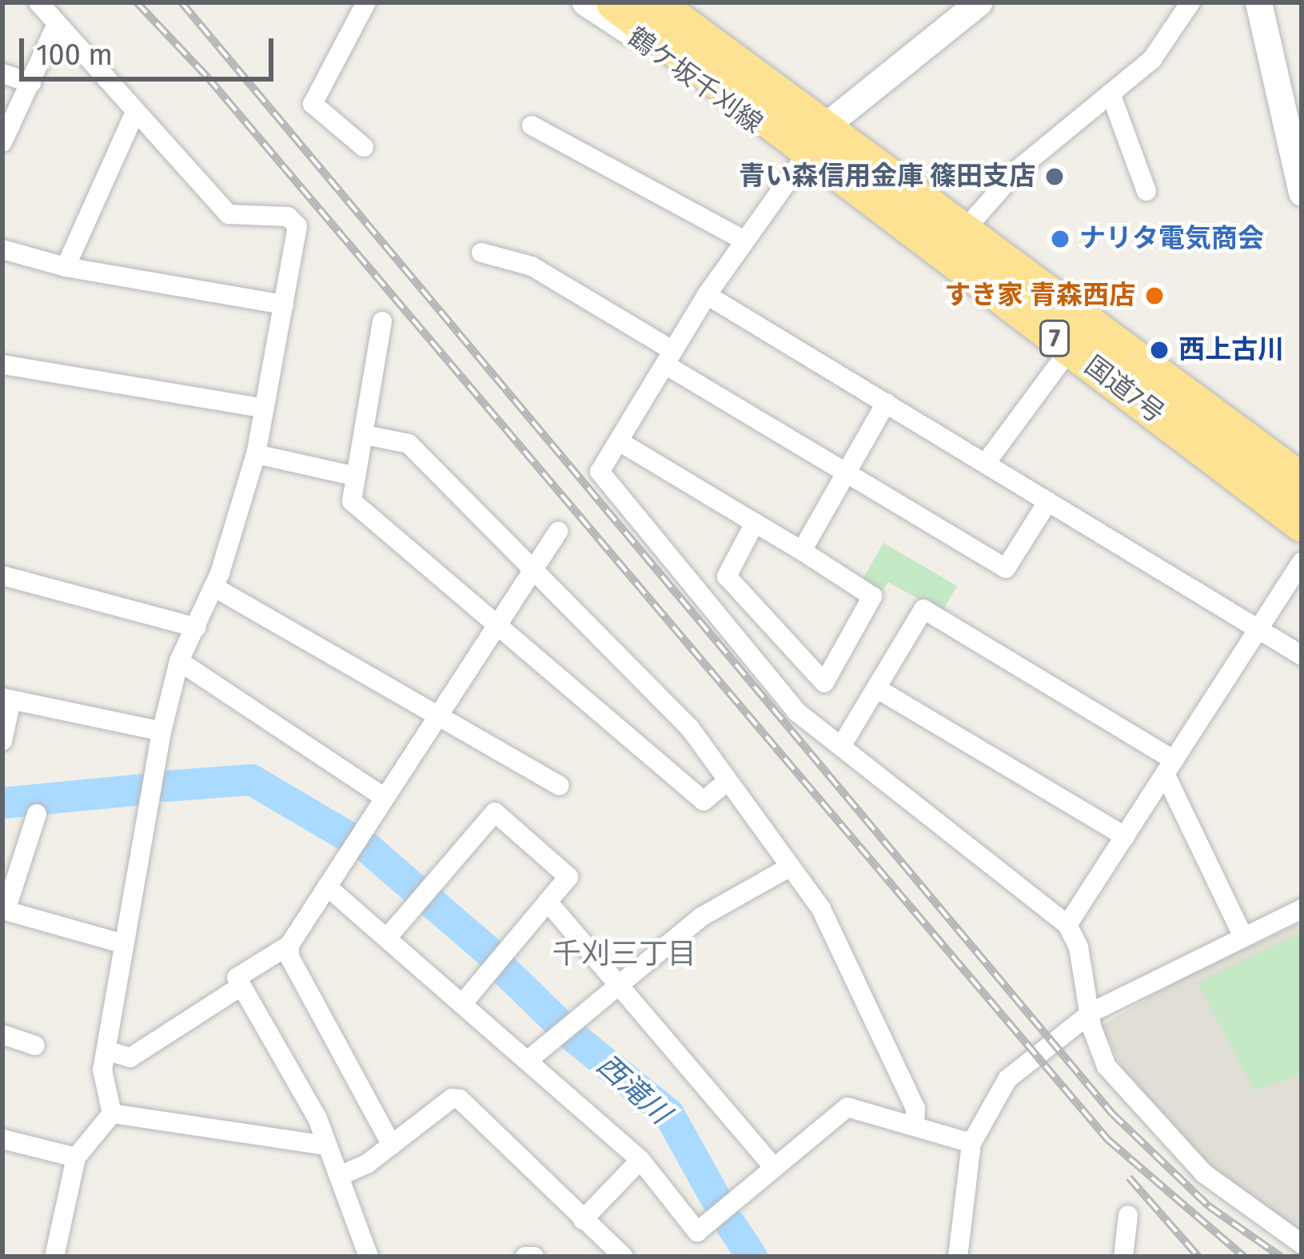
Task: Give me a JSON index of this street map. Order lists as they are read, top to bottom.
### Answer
{
  "streets": {
    "highway": ["7", "国道7号"],
    "street": ["鶴ケ坂千刈線"]
  },
  "crossings": [
    ["鶴ケ坂千刈線", "7"],
    ["鶴ケ坂千刈線", "国道7号"],
    ["7", "国道7号"]
  ],
  "districts": ["千刈三丁目"],
  "water": ["西滝川"],
  "places": [
    "青い森信用金庫 篠田支店",
    "ナリタ電気商会",
    "すき家 青森西店",
    "西上古川"
  ],
  "scale_bar": "100 m"
}
